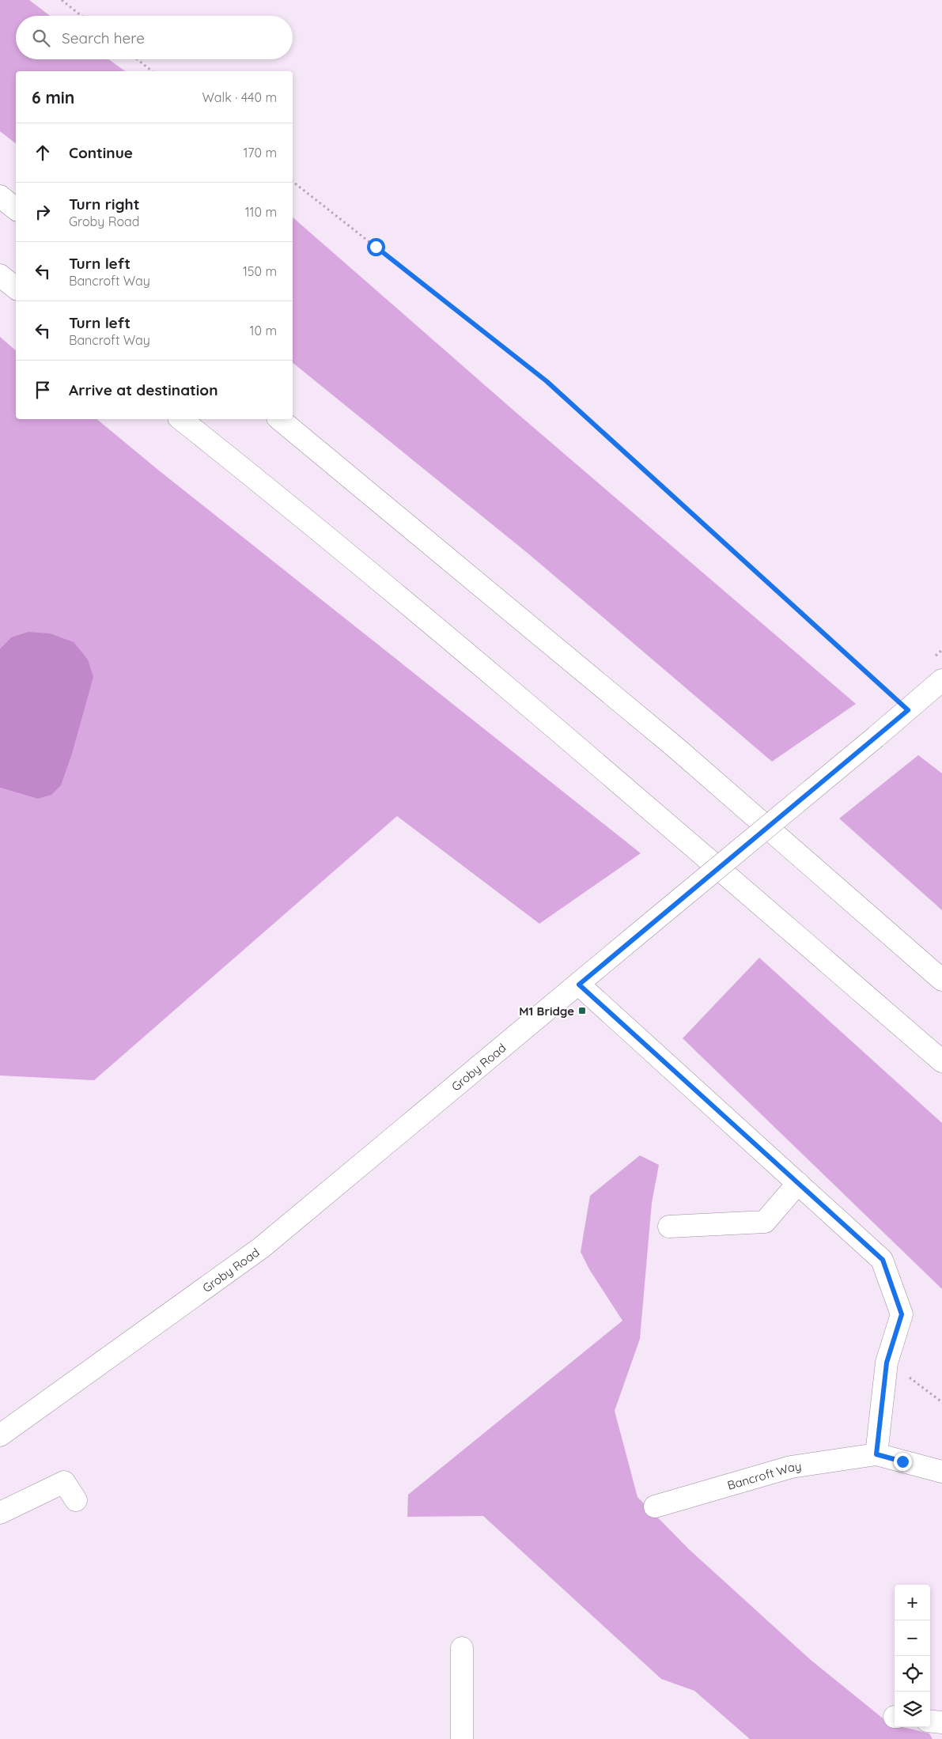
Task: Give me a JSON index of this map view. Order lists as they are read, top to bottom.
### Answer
{
  "streets": {
    "main road": ["Groby Road", "Bancroft Way"]
  },
  "places": {
    "transit": ["M1 Bridge"]
  },
  "page": {
    "search": "Search here",
    "heading": ["6 min", "Walk · 440 m"],
    "list": [
      ["Continue", "170 m"],
      ["Turn right", "Groby Road", "110 m"],
      ["Turn left", "Bancroft Way", "150 m"],
      ["Turn left", "Bancroft Way", "10 m"],
      "Arrive at destination"
    ],
    "map_buttons": ["+", "−"]
  }
}
